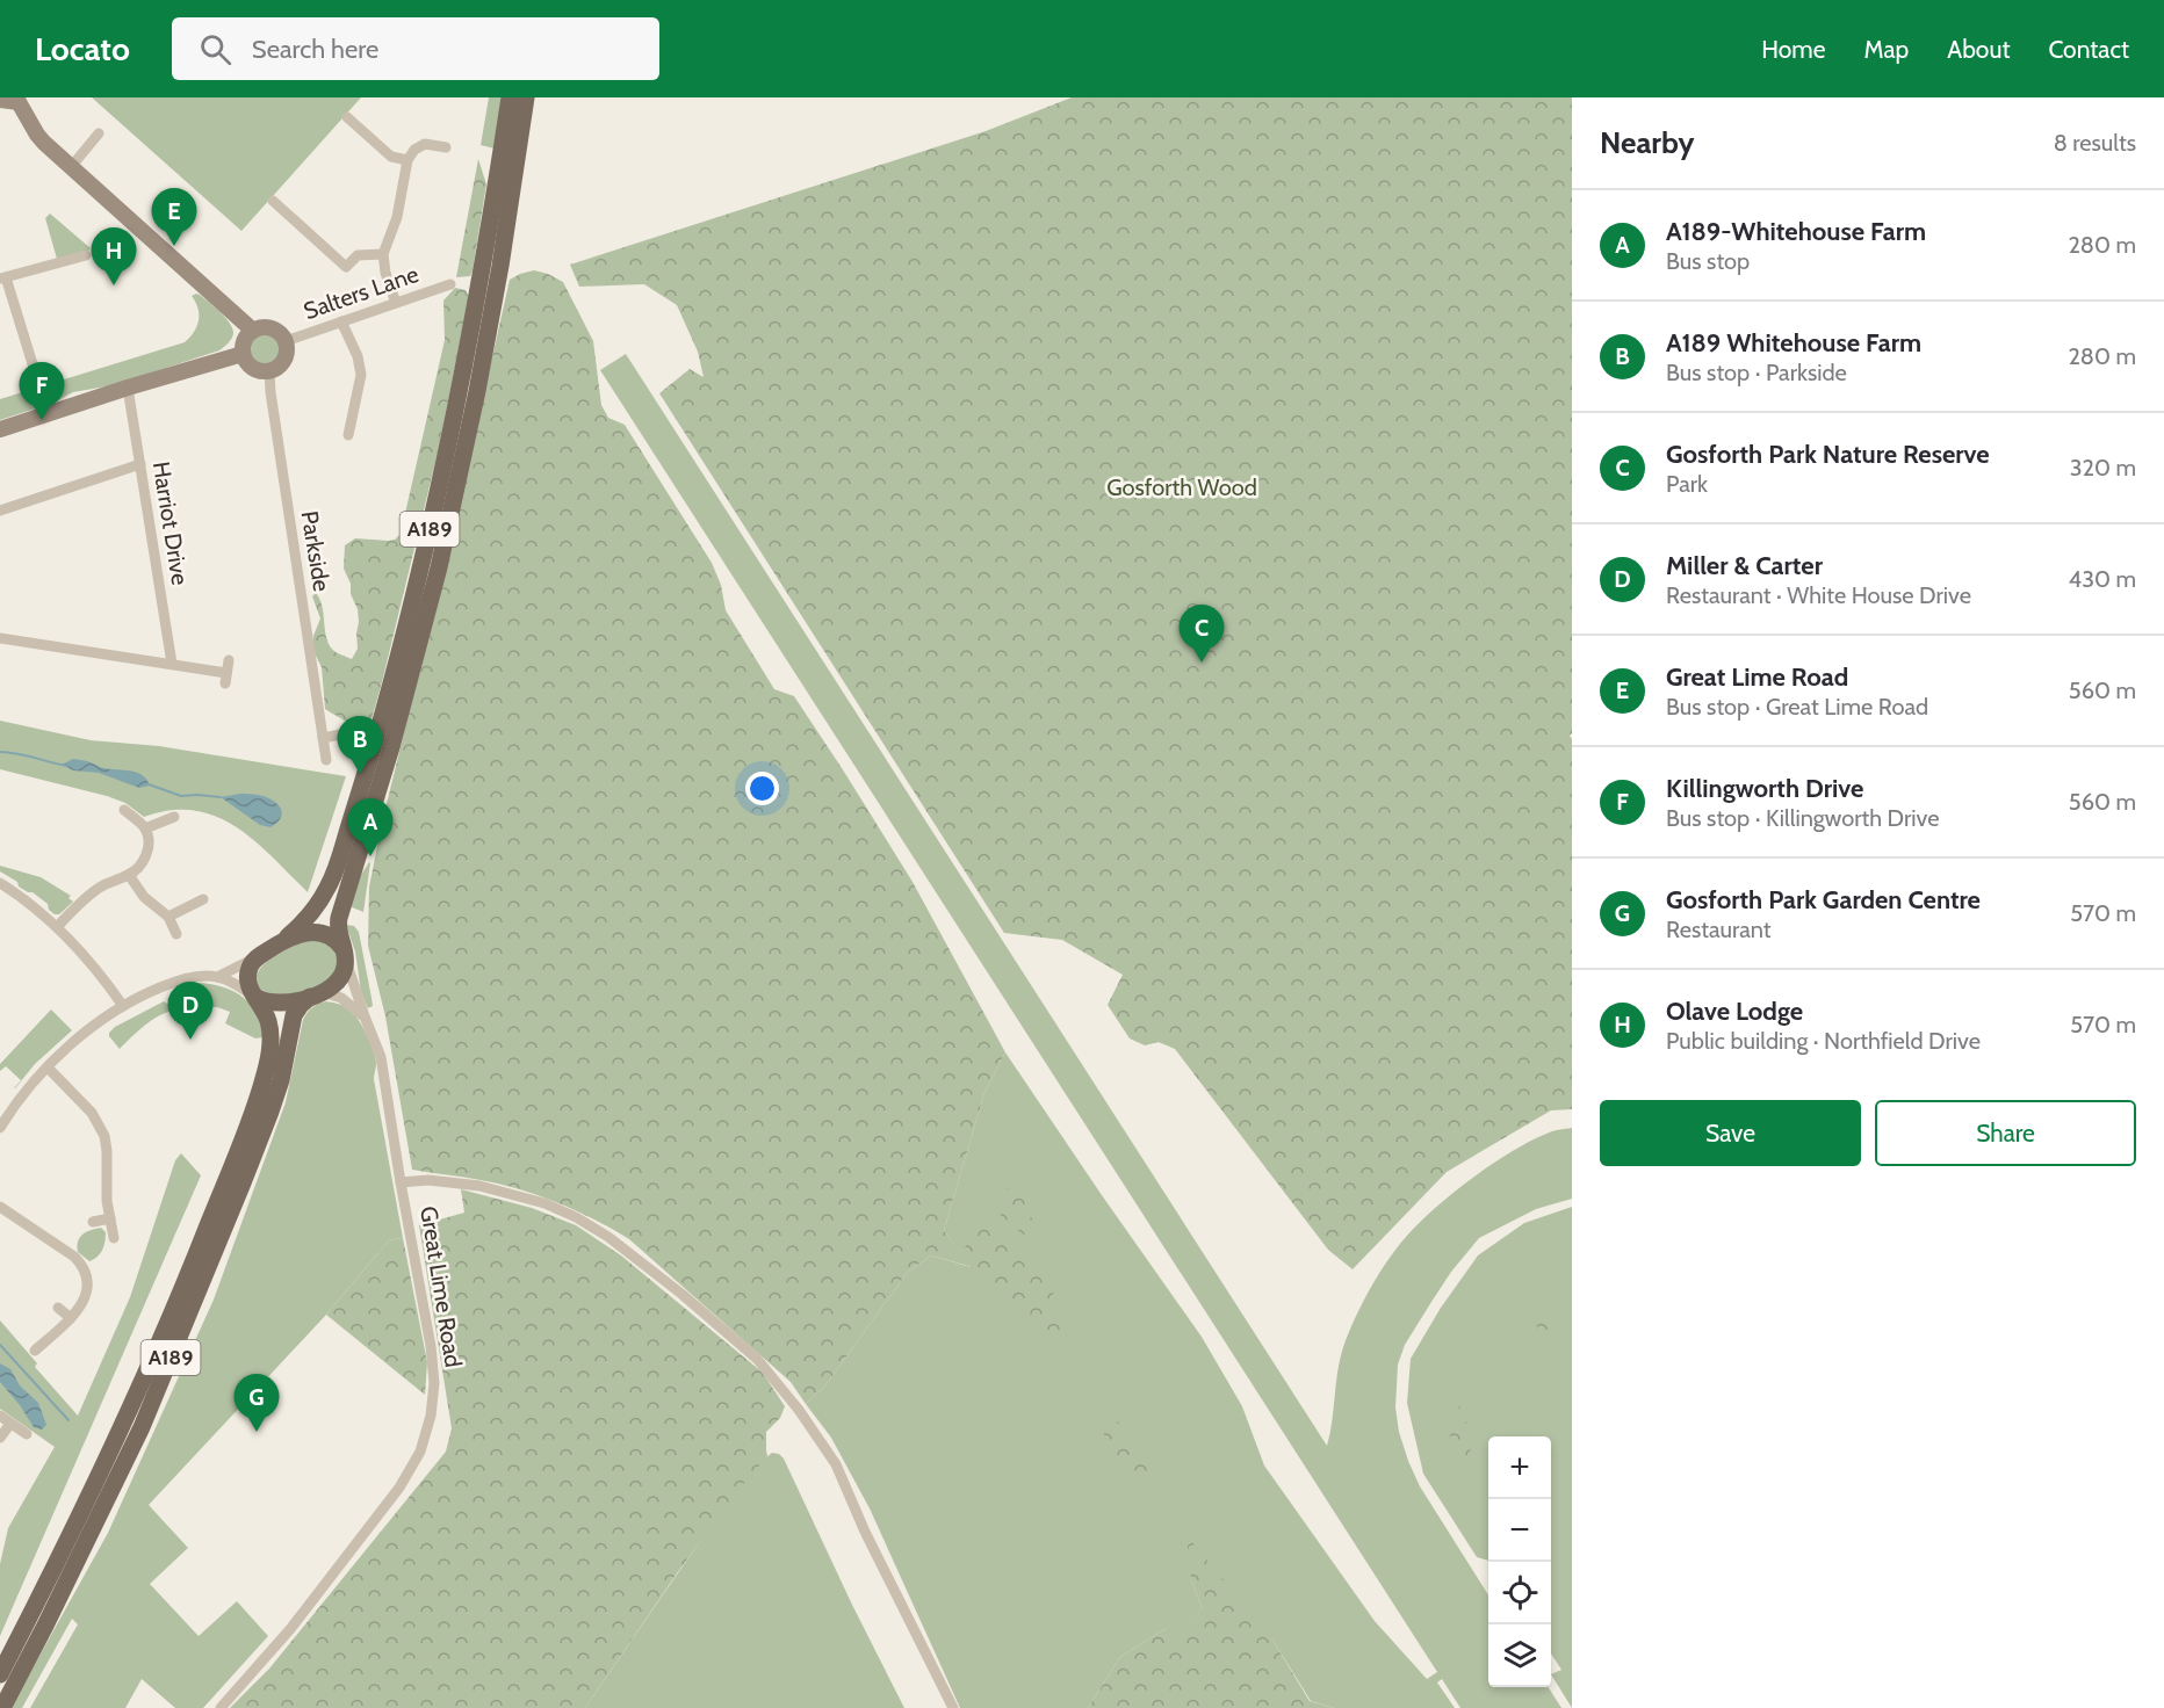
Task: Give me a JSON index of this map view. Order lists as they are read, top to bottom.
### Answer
{
  "streets": {
    "main road": ["A189"],
    "street": [
      "Salters Lane",
      "Harriot Drive",
      "Parkside",
      "Great Lime Road"
    ]
  },
  "crossings": [
    ["Salters Lane", "Parkside"],
    ["A189", "Great Lime Road"]
  ],
  "parks": ["Gosforth Wood"],
  "page": {
    "header": "Locato",
    "search": "Search here",
    "nav": [
      "Home",
      "Map",
      "About",
      "Contact"
    ],
    "heading": ["Nearby", "8 results"],
    "pins": [
      "E",
      "H",
      "F",
      "C",
      "B",
      "A",
      "D",
      "G"
    ],
    "list": [
      {
        "mark": "A",
        "name": "A189-Whitehouse Farm",
        "note": "Bus stop",
        "value": "280 m"
      },
      {
        "mark": "B",
        "name": "A189 Whitehouse Farm",
        "note": "Bus stop · Parkside",
        "value": "280 m"
      },
      {
        "mark": "C",
        "name": "Gosforth Park Nature Reserve",
        "note": "Park",
        "value": "320 m"
      },
      {
        "mark": "D",
        "name": "Miller & Carter",
        "note": "Restaurant · White House Drive",
        "value": "430 m"
      },
      {
        "mark": "E",
        "name": "Great Lime Road",
        "note": "Bus stop · Great Lime Road",
        "value": "560 m"
      },
      {
        "mark": "F",
        "name": "Killingworth Drive",
        "note": "Bus stop · Killingworth Drive",
        "value": "560 m"
      },
      {
        "mark": "G",
        "name": "Gosforth Park Garden Centre",
        "note": "Restaurant",
        "value": "570 m"
      },
      {
        "mark": "H",
        "name": "Olave Lodge",
        "note": "Public building · Northfield Drive",
        "value": "570 m"
      }
    ],
    "buttons": ["Save", "Share"],
    "map_buttons": ["+", "−"]
  }
}
